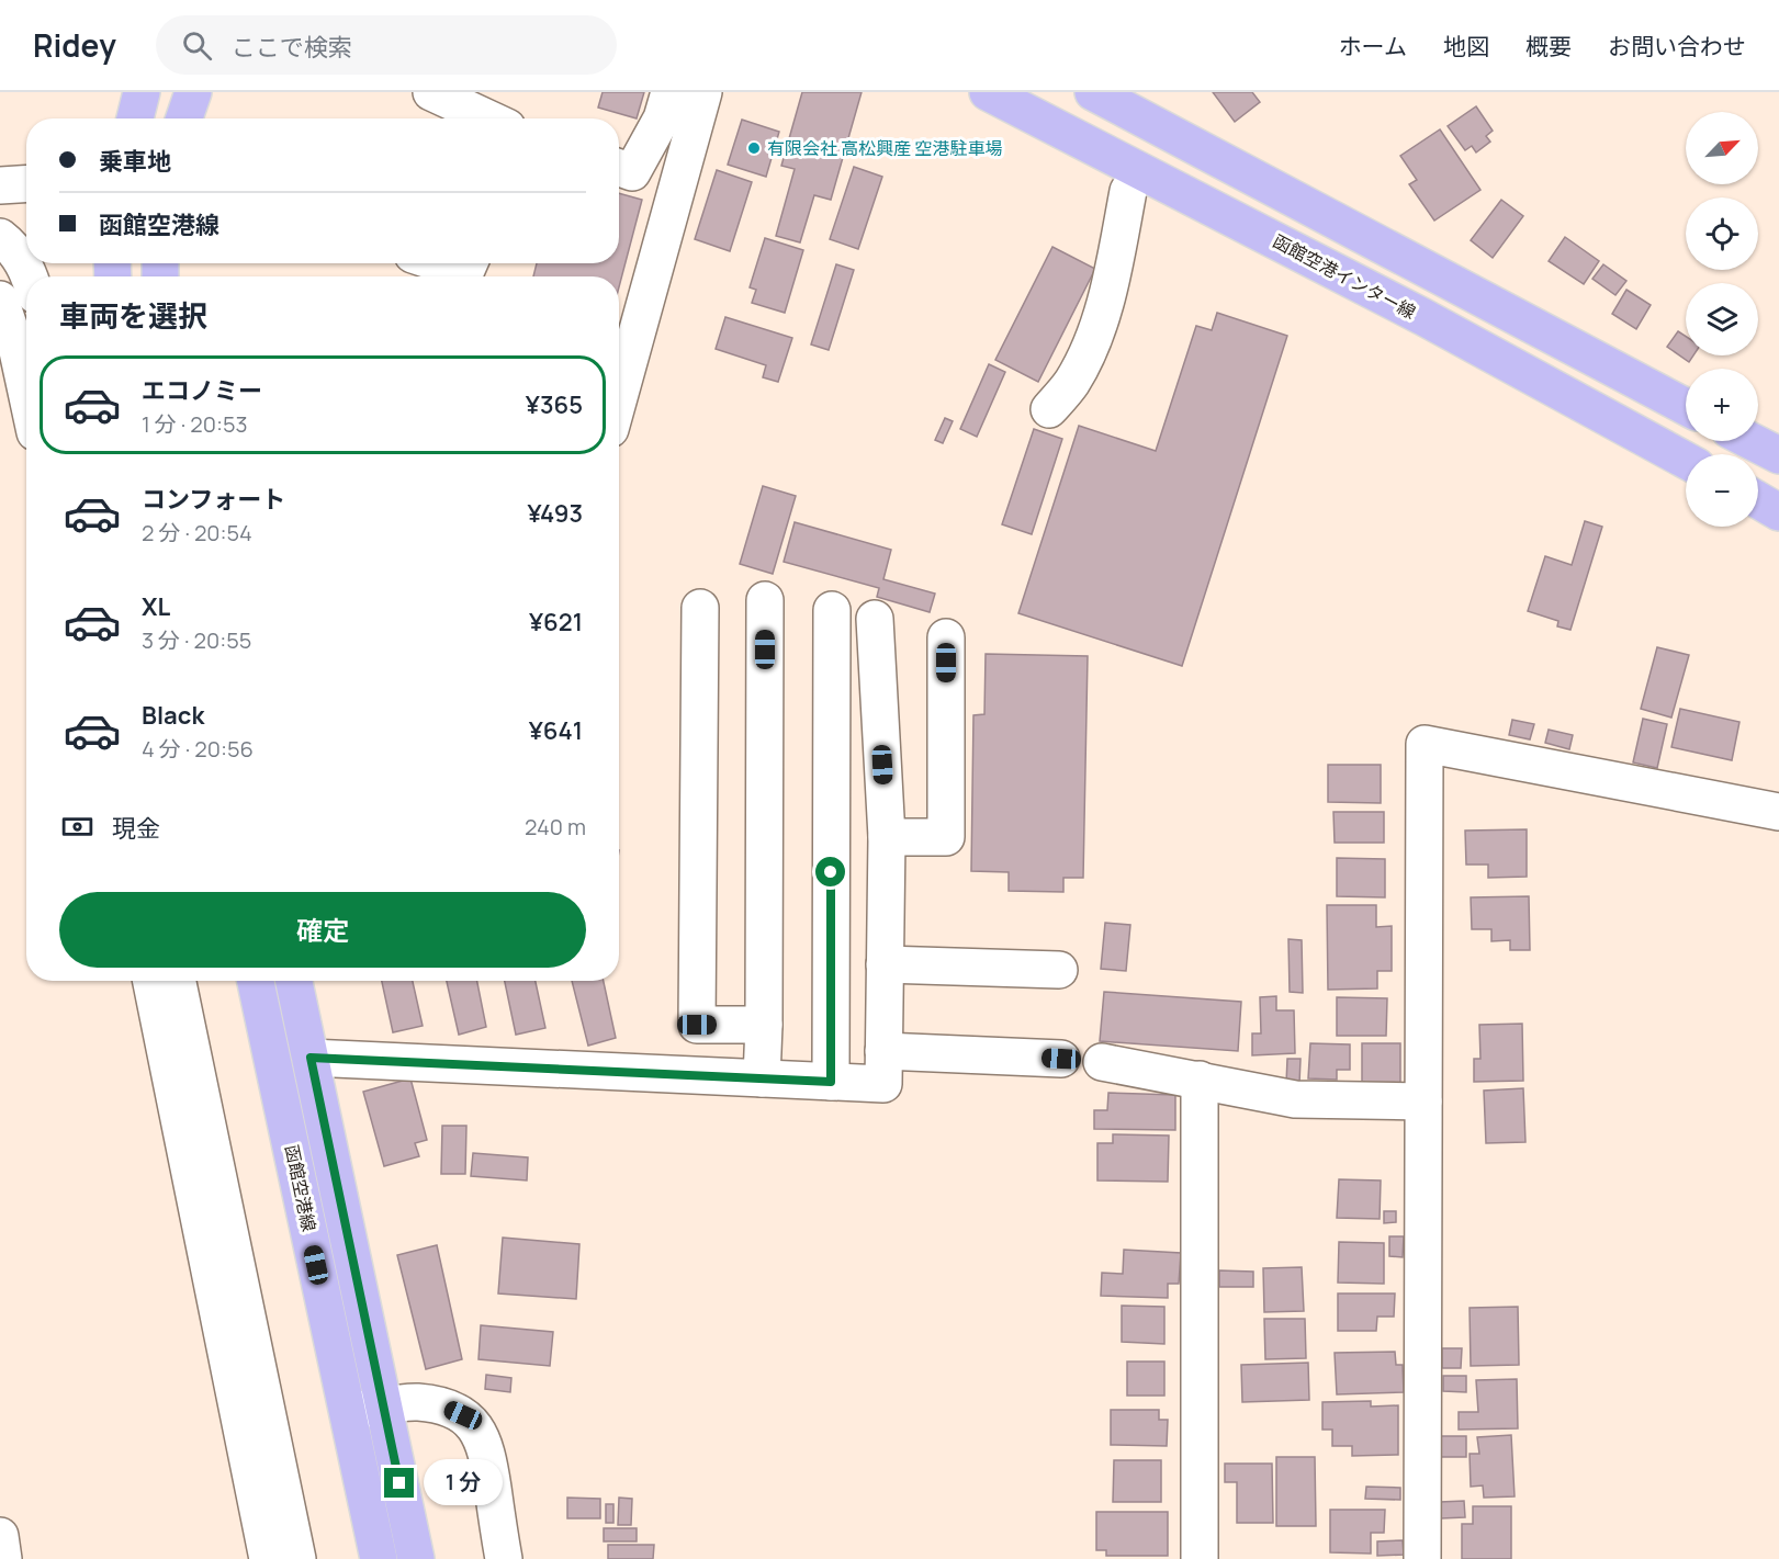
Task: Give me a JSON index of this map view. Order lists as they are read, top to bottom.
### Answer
{
  "streets": {
    "main road": ["函館空港インター線", "函館空港線"]
  },
  "places": ["有限会社 高松興産 空港駐車場"],
  "north": "top right",
  "page": {
    "header": "Ridey",
    "search": "ここで検索",
    "nav": [
      "ホーム",
      "地図",
      "概要",
      "お問い合わせ"
    ],
    "map_buttons": ["+", "−"],
    "banner": ["乗車地", "函館空港線"],
    "heading": "車両を選択",
    "list": [
      {
        "name": "エコノミー",
        "note": "1 分 · 20:53",
        "value": "¥365"
      },
      {
        "name": "コンフォート",
        "note": "2 分 · 20:54",
        "value": "¥493"
      },
      {
        "name": "XL",
        "note": "3 分 · 20:55",
        "value": "¥621"
      },
      {
        "name": "Black",
        "note": "4 分 · 20:56",
        "value": "¥641"
      }
    ],
    "pay": ["現金", "240 m"],
    "buttons": "確定",
    "bubble": "1 分"
  }
}
